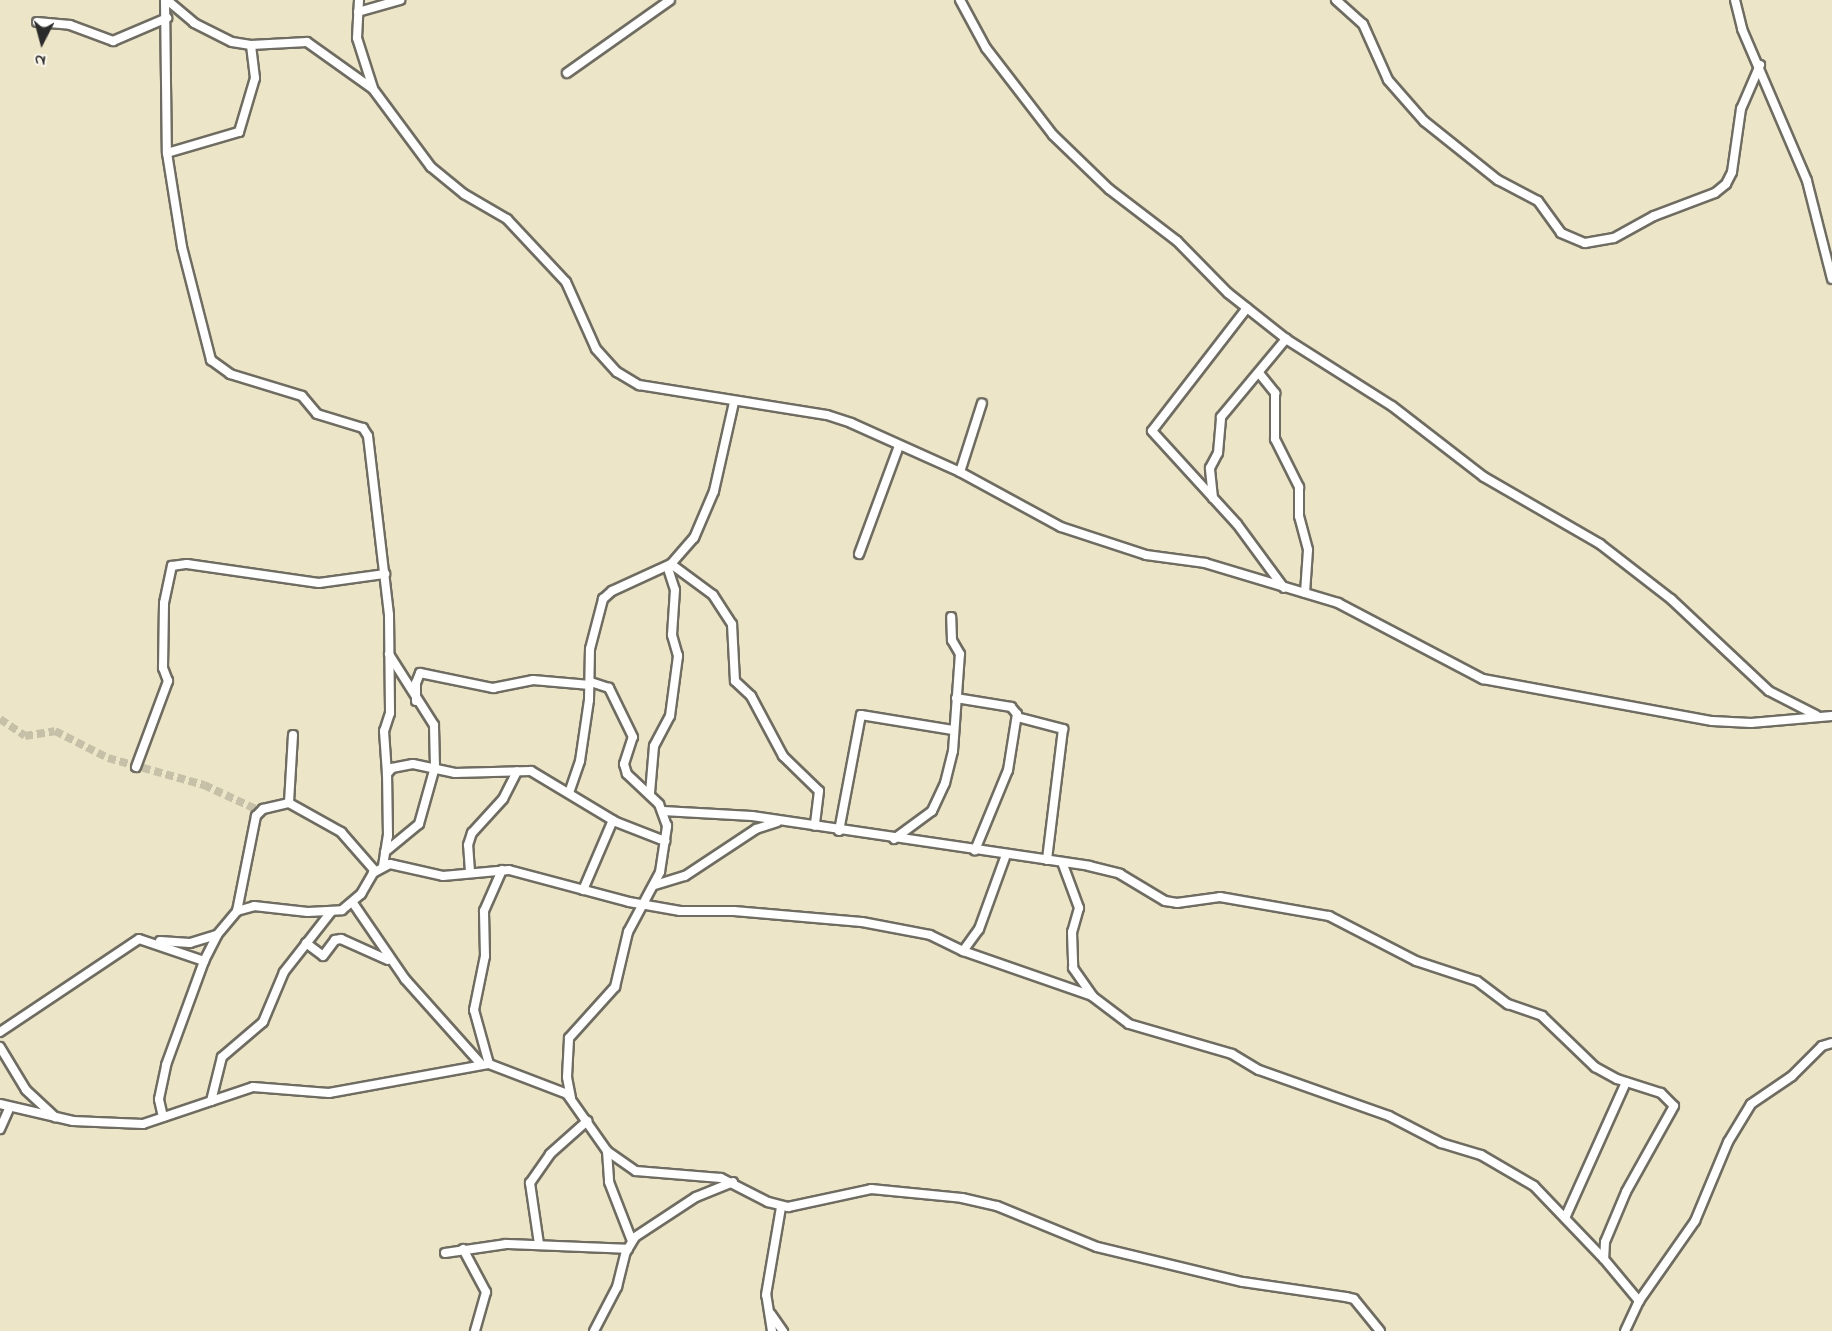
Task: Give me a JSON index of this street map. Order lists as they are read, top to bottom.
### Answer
{
  "north": "bottom"
}
